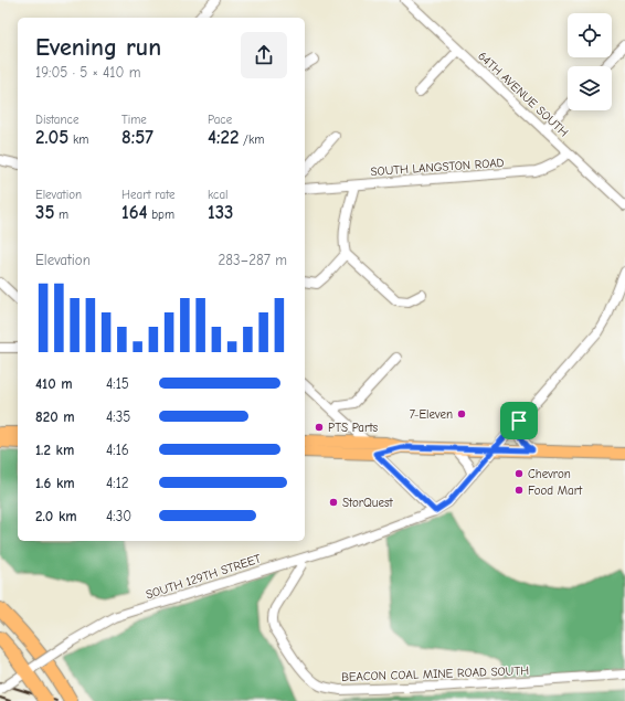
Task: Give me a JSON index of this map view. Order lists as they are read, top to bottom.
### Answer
{
  "streets": {
    "street": [
      "64TH AVENUE SOUTH",
      "SOUTH LANGSTON ROAD",
      "SOUTH 129TH STREET",
      "BEACON COAL MINE ROAD SOUTH"
    ]
  },
  "crossings": [
    ["64TH AVENUE SOUTH", "SOUTH LANGSTON ROAD"],
    ["SOUTH 129TH STREET", "BEACON COAL MINE ROAD SOUTH"]
  ],
  "places": [
    "7-Eleven",
    "PTS Parts",
    "Chevron",
    "Food Mart",
    "StorQuest"
  ],
  "page": {
    "heading": ["Evening run", "19:05 · 5 × 410 m"],
    "stats": [
      ["Distance", "2.05 km"],
      ["Time", "8:57"],
      ["Pace", "4:22 /km"],
      ["Elevation", "35 m"],
      ["Heart rate", "164 bpm"],
      ["kcal", "133"]
    ],
    "chart": ["Elevation", "283–287 m"],
    "list": [
      {
        "name": "410 m",
        "note": "4:15"
      },
      {
        "name": "820 m",
        "note": "4:35"
      },
      {
        "name": "1.2 km",
        "note": "4:16"
      },
      {
        "name": "1.6 km",
        "note": "4:12"
      },
      {
        "name": "2.0 km",
        "note": "4:30"
      }
    ]
  }
}
